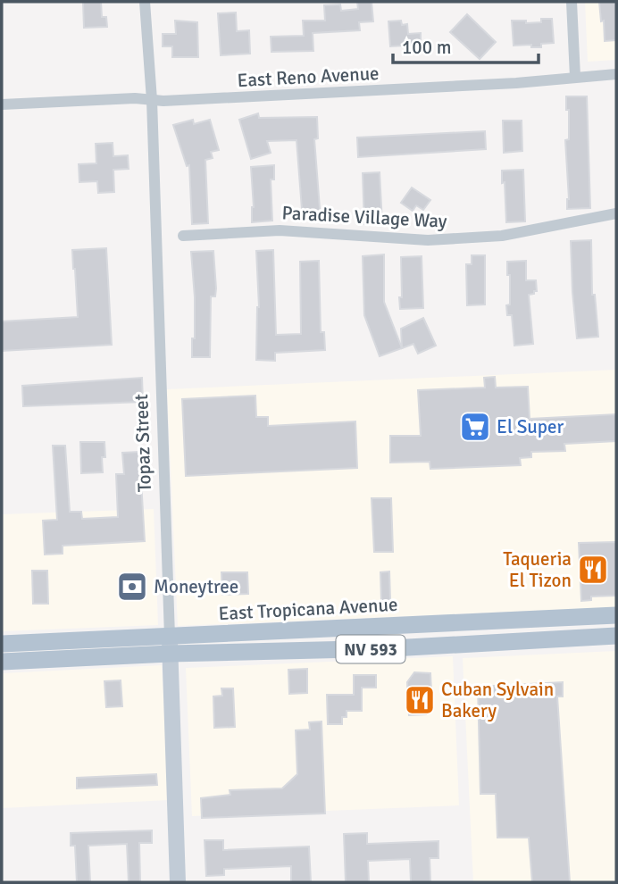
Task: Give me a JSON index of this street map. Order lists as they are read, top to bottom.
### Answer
{
  "streets": {
    "main road": ["East Tropicana Avenue", "NV 593"],
    "street": ["East Reno Avenue", "Paradise Village Way", "Topaz Street"]
  },
  "crossings": [
    ["East Reno Avenue", "Topaz Street"],
    ["Topaz Street", "East Tropicana Avenue"]
  ],
  "places": {
    "supermarket": ["El Super"],
    "restaurant": ["Taqueria El Tizon", "Cuban Sylvain Bakery"],
    "bank": ["Moneytree"]
  },
  "scale_bar": "100 m"
}
